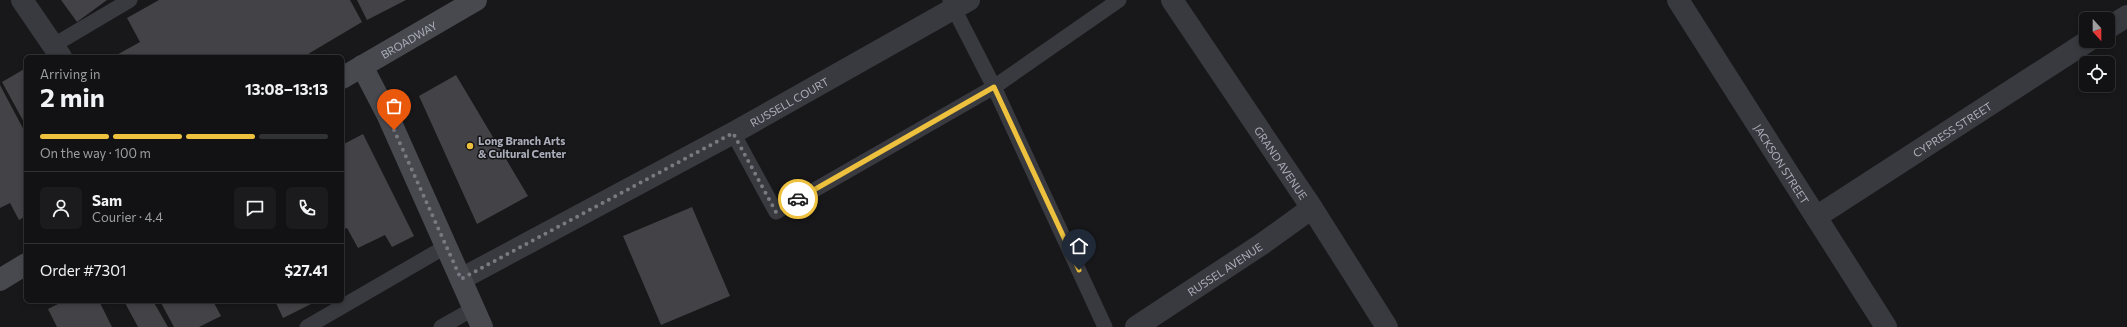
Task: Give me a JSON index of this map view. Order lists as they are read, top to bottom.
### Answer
{
  "streets": {
    "street": [
      "BROADWAY",
      "RUSSELL COURT",
      "CYPRESS STREET",
      "GRAND AVENUE",
      "JACKSON STREET",
      "RUSSEL AVENUE"
    ]
  },
  "crossings": [
    ["CYPRESS STREET", "JACKSON STREET"],
    ["GRAND AVENUE", "RUSSEL AVENUE"]
  ],
  "places": ["Long Branch Arts & Cultural Center"],
  "north": "bottom",
  "page": {
    "heading": ["2 min", "Arriving in", "13:08–13:13"],
    "panel": [
      "Sam",
      "Courier · 4.4",
      "Order #7301",
      "$27.41"
    ],
    "bar": "On the way · 100 m"
  }
}
